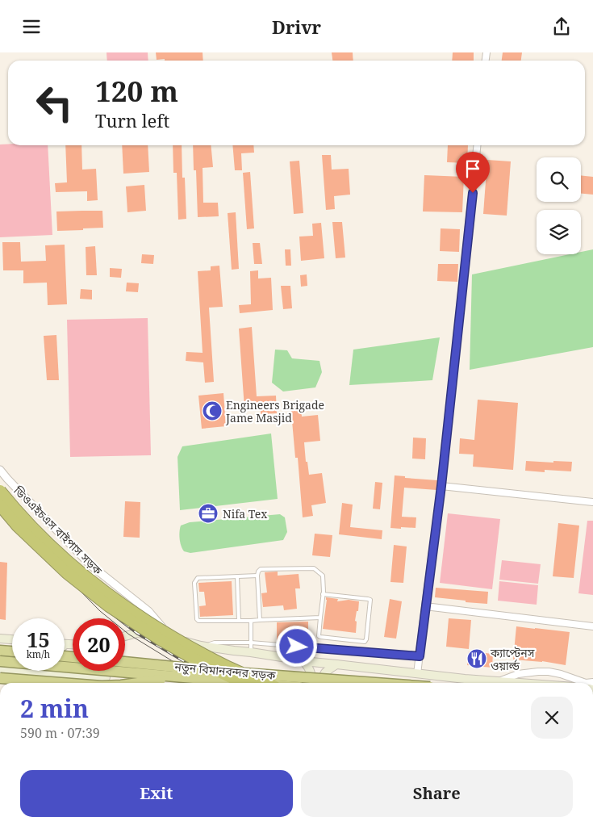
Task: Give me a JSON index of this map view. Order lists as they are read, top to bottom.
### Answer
{
  "streets": {
    "highway": ["নতুন বিমানবন্দর সড়ক"],
    "street": ["ডিওএইচএস বাইপাস সড়ক"]
  },
  "places": {
    "mosque": ["Engineers Brigade Jame Masjid"],
    "office": ["Nifa Tex"],
    "restaurant": ["ক্যাপ্টেনস ওয়ার্ল্ড"]
  },
  "page": {
    "header": "Drivr",
    "turn": ["120 m", "Turn left"],
    "speed": "15 km/h",
    "limit": "20",
    "heading": ["2 min", "590 m · 07:39"],
    "buttons": ["Exit", "Share"]
  }
}
